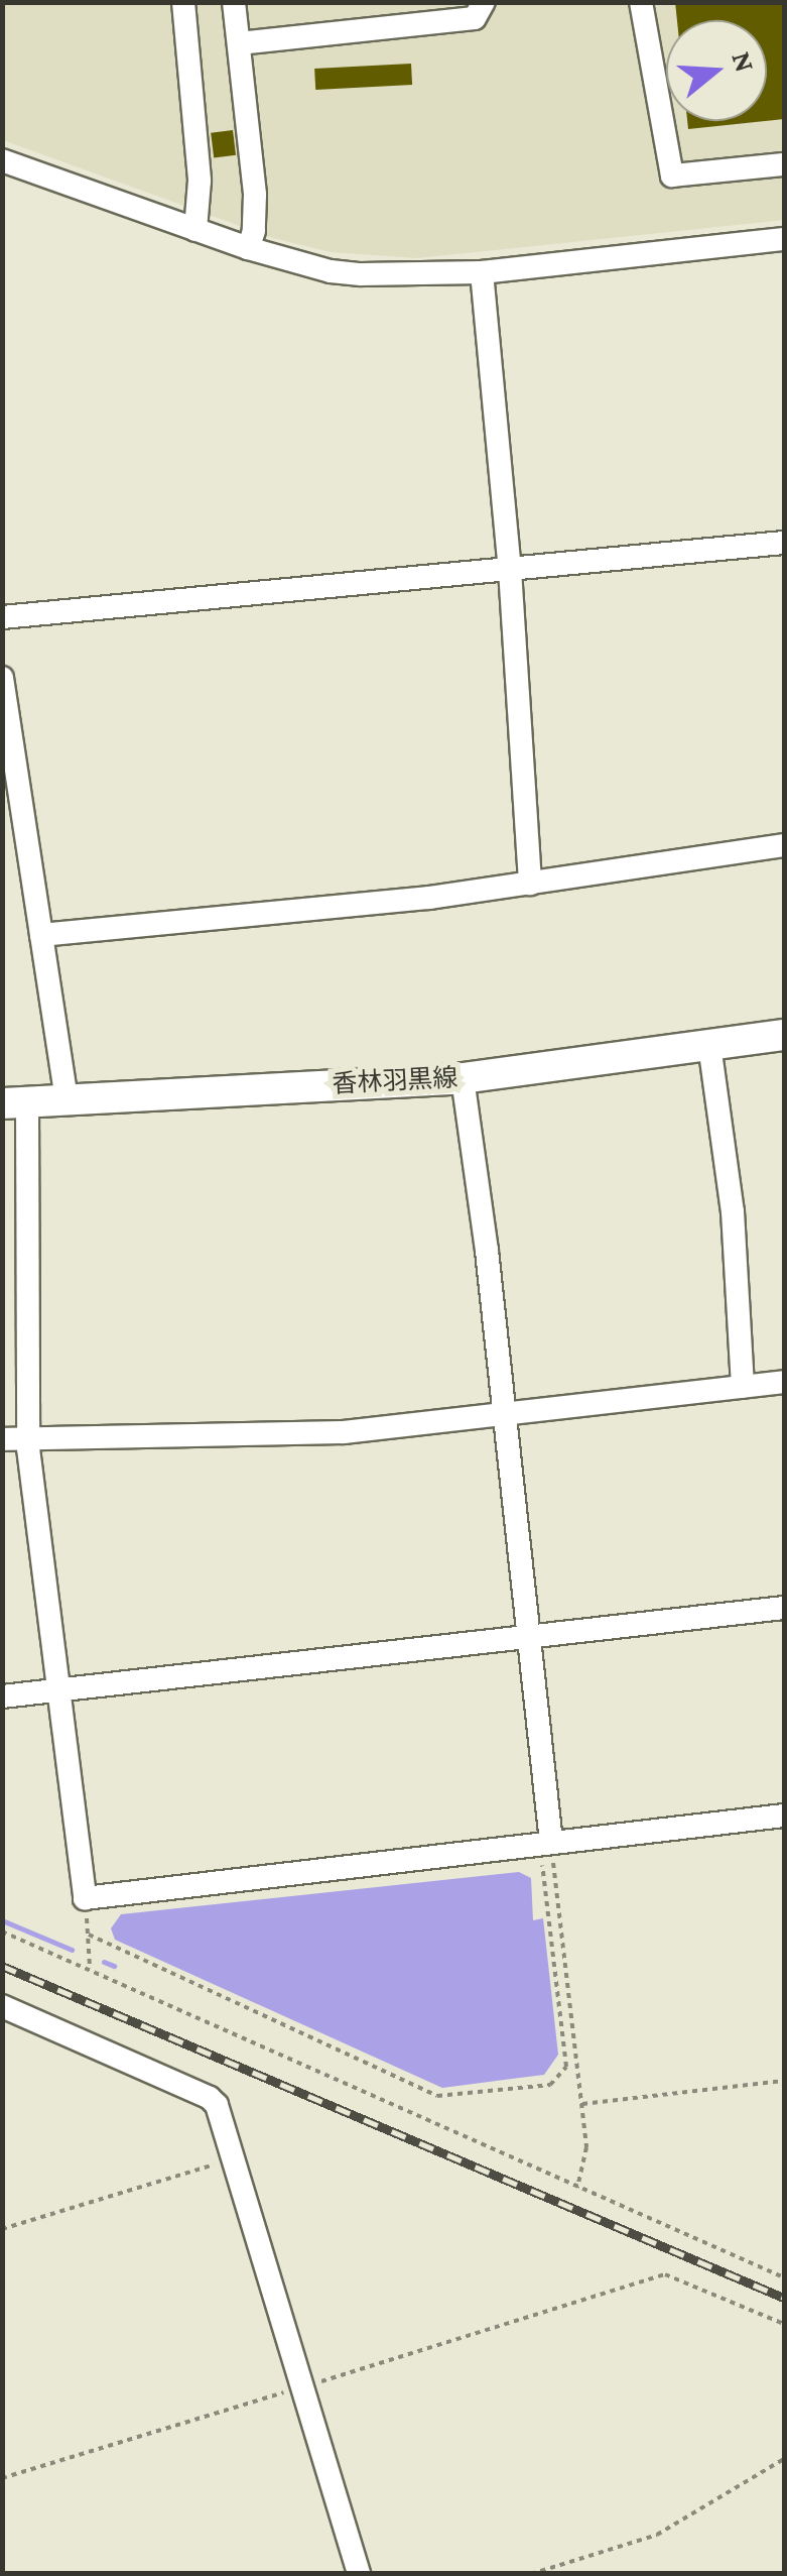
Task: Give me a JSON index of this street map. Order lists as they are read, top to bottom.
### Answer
{
  "streets": {
    "main road": ["香林羽黒線"]
  },
  "north": "right"
}
